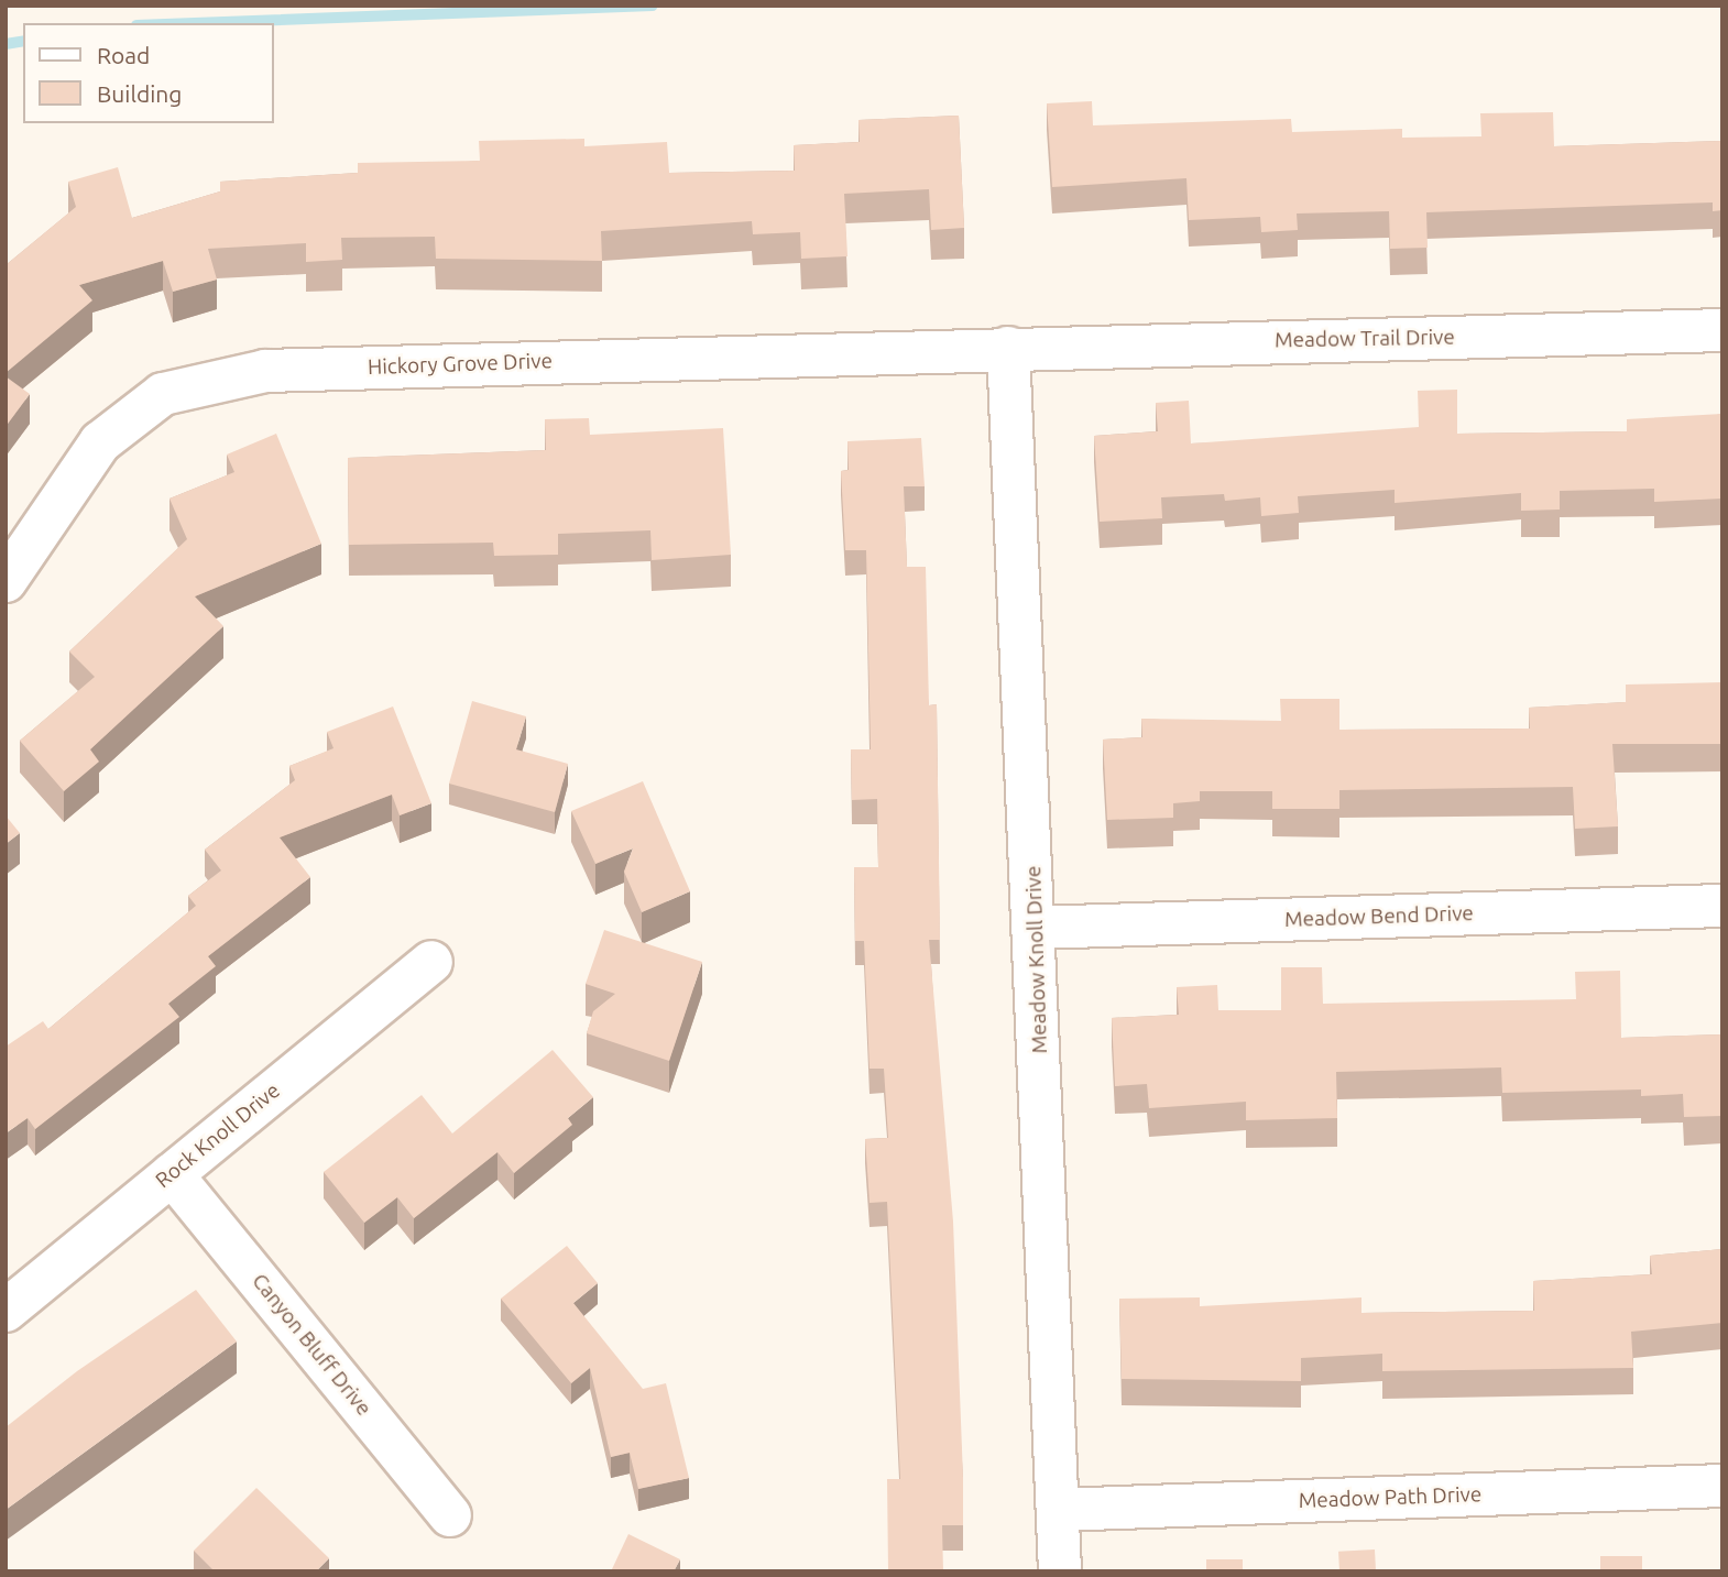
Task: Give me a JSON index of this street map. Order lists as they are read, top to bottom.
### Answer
{
  "streets": {
    "street": [
      "Meadow Trail Drive",
      "Hickory Grove Drive",
      "Meadow Bend Drive",
      "Meadow Knoll Drive",
      "Rock Knoll Drive",
      "Canyon Bluff Drive",
      "Meadow Path Drive"
    ]
  },
  "crossings": [
    ["Meadow Trail Drive", "Hickory Grove Drive"],
    ["Meadow Trail Drive", "Meadow Knoll Drive"],
    ["Hickory Grove Drive", "Meadow Knoll Drive"],
    ["Meadow Bend Drive", "Meadow Knoll Drive"],
    ["Meadow Knoll Drive", "Meadow Path Drive"],
    ["Rock Knoll Drive", "Canyon Bluff Drive"]
  ],
  "legend": ["Road", "Building"]
}
